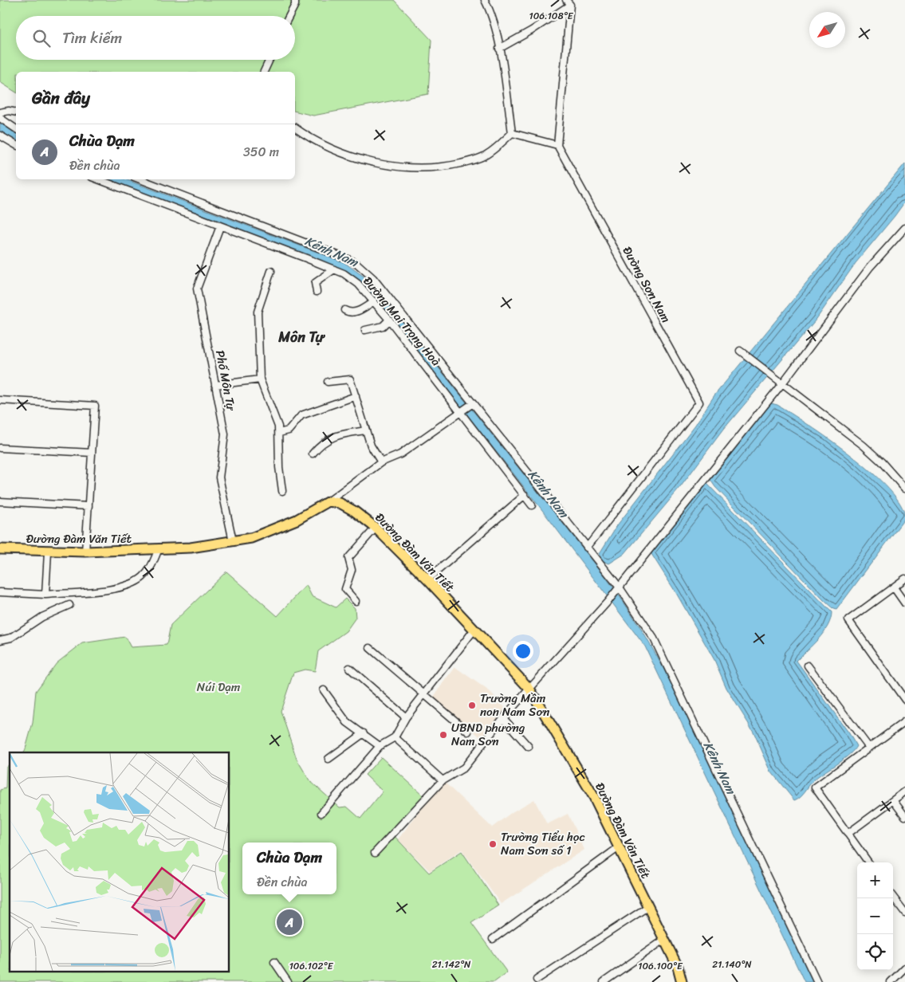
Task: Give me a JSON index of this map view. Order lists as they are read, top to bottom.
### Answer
{
  "streets": {
    "main road": ["Đường Đàm Văn Tiết"],
    "street": ["Đường Sơn Nam", "Đường Mai Trọng Hoà", "Phố Môn Tự"]
  },
  "crossings": [
    ["Đường Mai Trọng Hoà", "Phố Môn Tự"],
    ["Phố Môn Tự", "Đường Đàm Văn Tiết"]
  ],
  "districts": ["Môn Tự"],
  "water": ["Kênh Nam"],
  "parks": ["Núi Dạm"],
  "places": ["Trường Mầm non Nam Sơn", "UBND phường Nam Sơn", "Trường Tiểu học Nam Sơn số 1"],
  "north": "bottom left",
  "page": {
    "search": "Tìm kiếm",
    "heading": "Gần đây",
    "list": [
      {
        "mark": "A",
        "name": "Chùa Dạm",
        "note": "Đền chùa",
        "value": "350 m"
      }
    ],
    "popup": ["Chùa Dạm", "Đền chùa"],
    "map_buttons": ["+", "−"],
    "pins": "A"
  },
  "coordinates": [
    "106.108°E",
    "21.142°N",
    "21.140°N",
    "106.102°E",
    "106.100°E"
  ]
}
